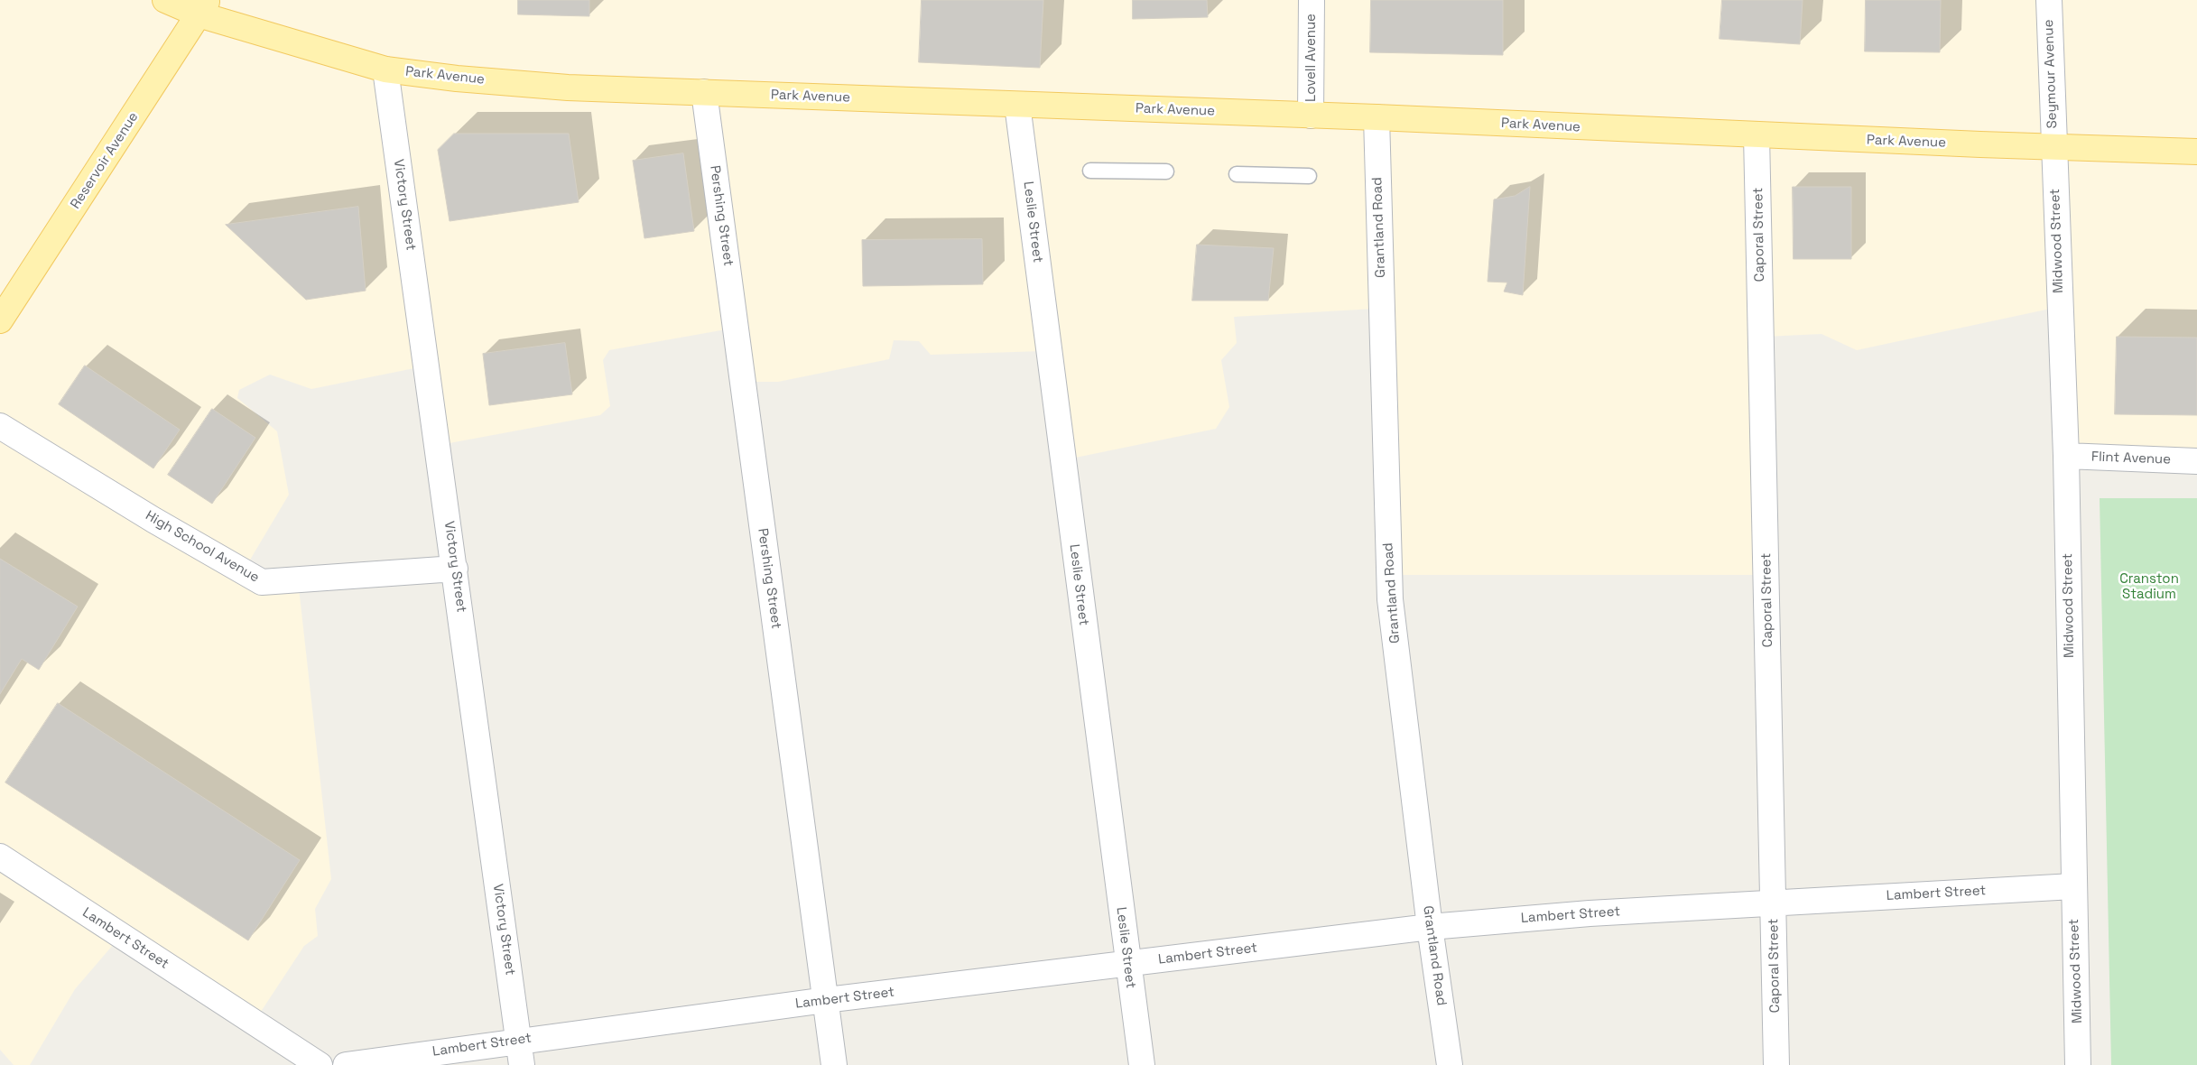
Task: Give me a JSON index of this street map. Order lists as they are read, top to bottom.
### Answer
{
  "streets": {
    "main road": ["Park Avenue", "Reservoir Avenue"],
    "street": [
      "Lovell Avenue",
      "Seymour Avenue",
      "Victory Street",
      "Pershing Street",
      "Leslie Street",
      "Grantland Road",
      "Caporal Street",
      "Midwood Street",
      "Flint Avenue",
      "High School Avenue",
      "Lambert Street"
    ]
  },
  "crossings": [
    ["Lovell Avenue", "Park Avenue"],
    ["Seymour Avenue", "Park Avenue"],
    ["Seymour Avenue", "Midwood Street"],
    ["Park Avenue", "Reservoir Avenue"],
    ["Park Avenue", "Victory Street"],
    ["Park Avenue", "Pershing Street"],
    ["Park Avenue", "Leslie Street"],
    ["Park Avenue", "Grantland Road"],
    ["Park Avenue", "Caporal Street"],
    ["Park Avenue", "Midwood Street"],
    ["Victory Street", "High School Avenue"],
    ["Victory Street", "Lambert Street"],
    ["Pershing Street", "Lambert Street"],
    ["Leslie Street", "Lambert Street"],
    ["Grantland Road", "Lambert Street"],
    ["Caporal Street", "Lambert Street"],
    ["Midwood Street", "Flint Avenue"],
    ["Midwood Street", "Lambert Street"]
  ],
  "parks": ["Cranston Stadium"]
}
